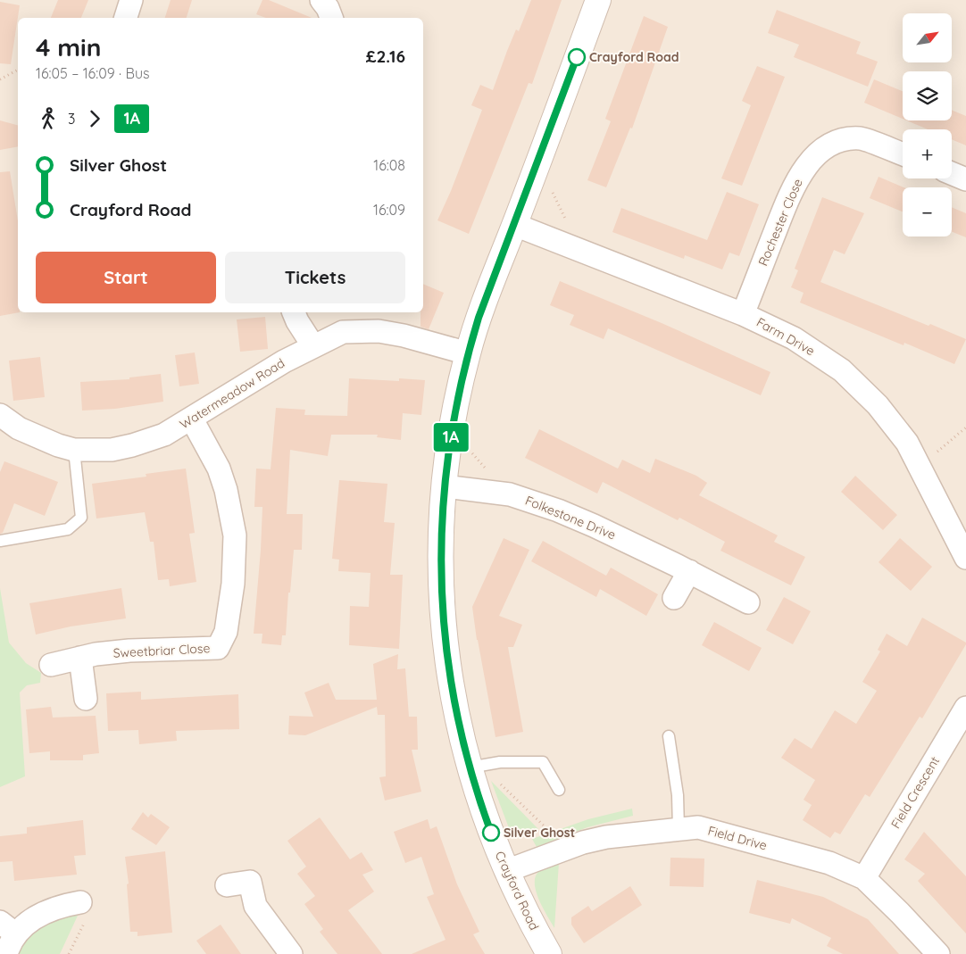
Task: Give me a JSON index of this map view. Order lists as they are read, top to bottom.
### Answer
{
  "streets": {
    "street": [
      "Rochester Close",
      "Farm Drive",
      "Watermeadow Road",
      "Folkestone Drive",
      "Sweetbriar Close",
      "Field Crescent",
      "Field Drive",
      "Crayford Road"
    ]
  },
  "crossings": [
    ["Rochester Close", "Farm Drive"],
    ["Farm Drive", "Crayford Road"],
    ["Watermeadow Road", "Sweetbriar Close"],
    ["Watermeadow Road", "Crayford Road"],
    ["Folkestone Drive", "Crayford Road"],
    ["Field Crescent", "Field Drive"],
    ["Field Drive", "Crayford Road"]
  ],
  "places": ["Crayford Road", "Silver Ghost"],
  "lines": ["bus line 1A"],
  "north": "top right",
  "page": {
    "on_map": "1A",
    "map_buttons": ["+", "−"],
    "heading": ["4 min", "16:05 – 16:09 · Bus", "£2.16"],
    "legs": ["3", "1A"],
    "list": [
      {
        "name": "Silver Ghost",
        "value": "16:08"
      },
      {
        "name": "Crayford Road",
        "value": "16:09"
      }
    ],
    "buttons": ["Start", "Tickets"]
  }
}
